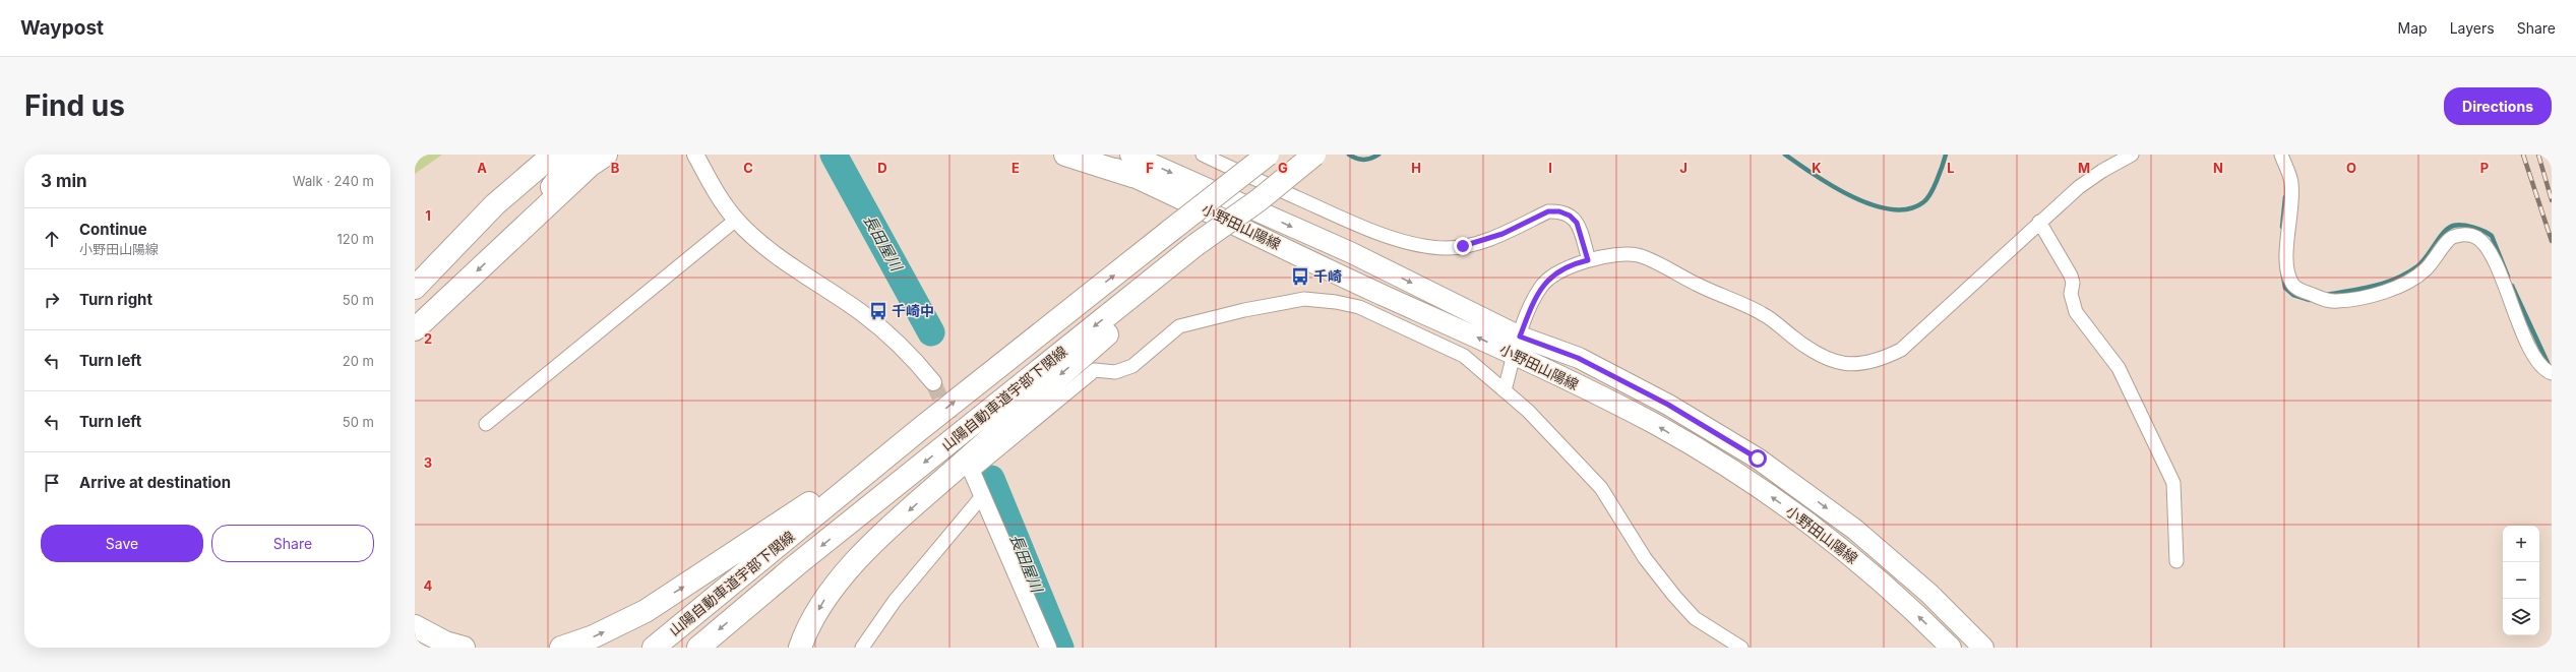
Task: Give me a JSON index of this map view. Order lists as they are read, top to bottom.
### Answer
{
  "streets": {
    "highway": ["山陽自動車道宇部下関線"],
    "main road": ["小野田山陽線"]
  },
  "water": ["長田屋川"],
  "places": {
    "bus stop": ["千崎", "千崎中"]
  },
  "page": {
    "header": "Waypost",
    "nav": ["Map", "Layers", "Share"],
    "buttons": [
      "Directions",
      ["Save", "Share"]
    ],
    "title": "Find us",
    "heading": ["3 min", "Walk · 240 m"],
    "list": [
      ["Continue", "小野田山陽線", "120 m"],
      ["Turn right", "50 m"],
      ["Turn left", "20 m"],
      ["Turn left", "50 m"],
      "Arrive at destination"
    ],
    "map_buttons": ["+", "−"]
  },
  "grid": {
    "columns": [
      "A",
      "B",
      "C",
      "D",
      "E",
      "F",
      "G",
      "H",
      "I",
      "J",
      "K",
      "L",
      "M",
      "N",
      "O",
      "P"
    ],
    "rows": [
      "1",
      "2",
      "3",
      "4"
    ]
  }
}
